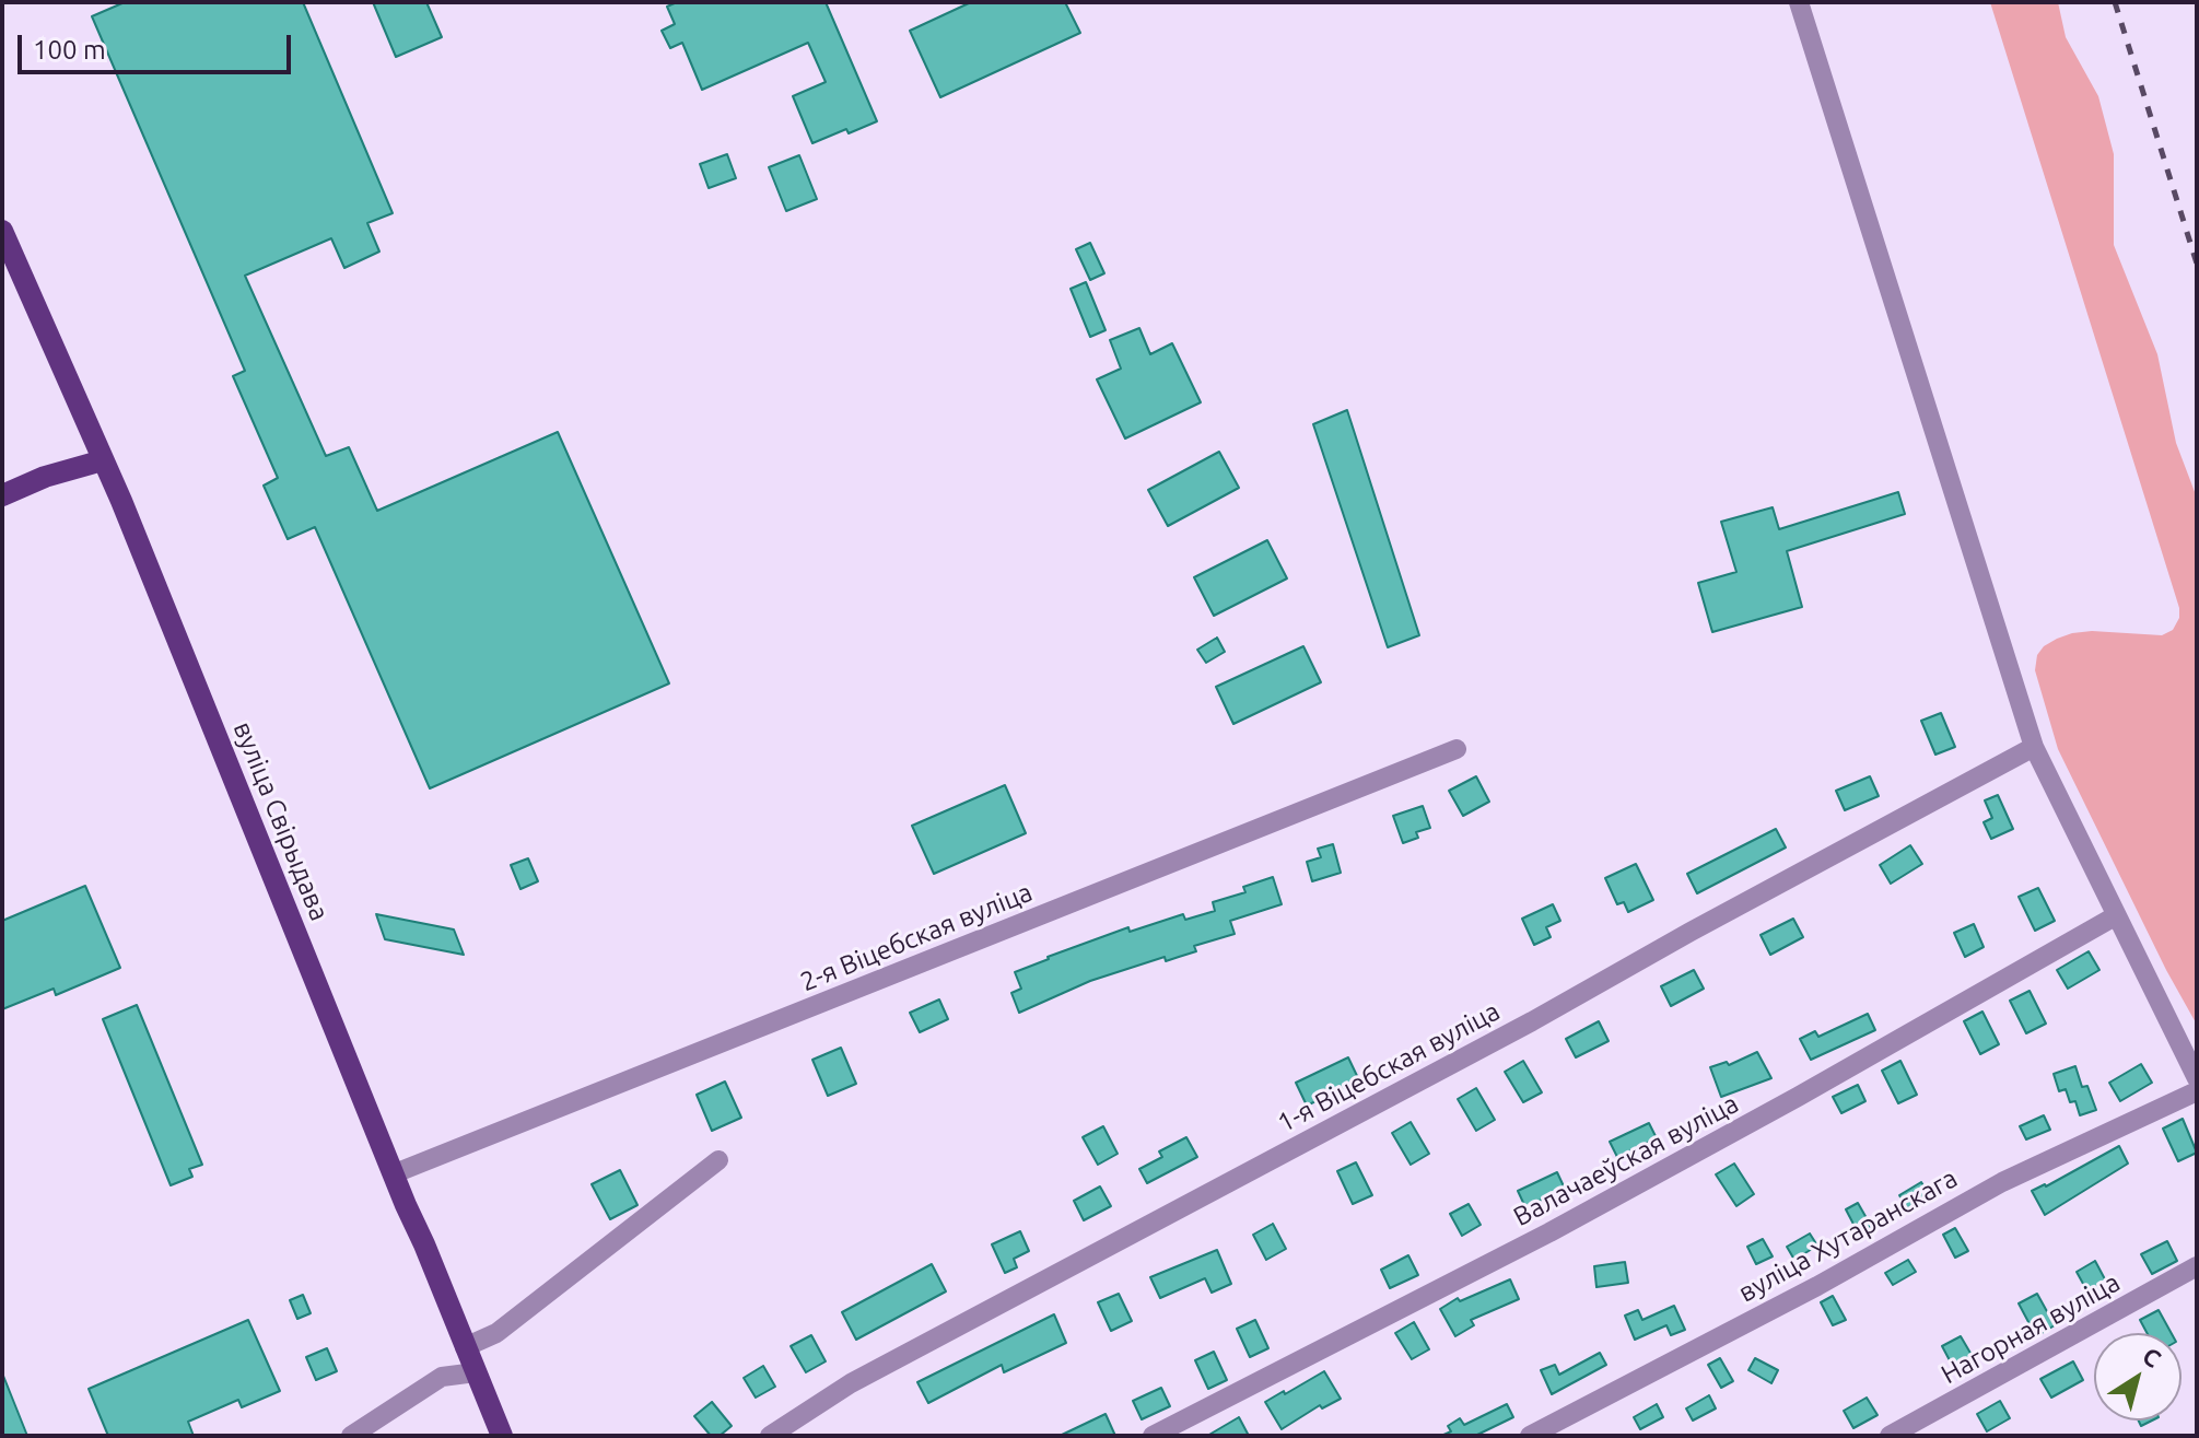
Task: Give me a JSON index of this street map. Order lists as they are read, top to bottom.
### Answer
{
  "streets": {
    "main road": ["вуліца Свірыдава"],
    "street": [
      "2-я Віцебская вуліца",
      "1-я Віцебская вуліца",
      "Валачаеўская вуліца",
      "вуліца Хутаранскага",
      "Нагорная вуліца"
    ]
  },
  "crossings": [
    ["вуліца Свірыдава", "2-я Віцебская вуліца"]
  ],
  "scale_bar": "100 m",
  "north": "top right"
}
